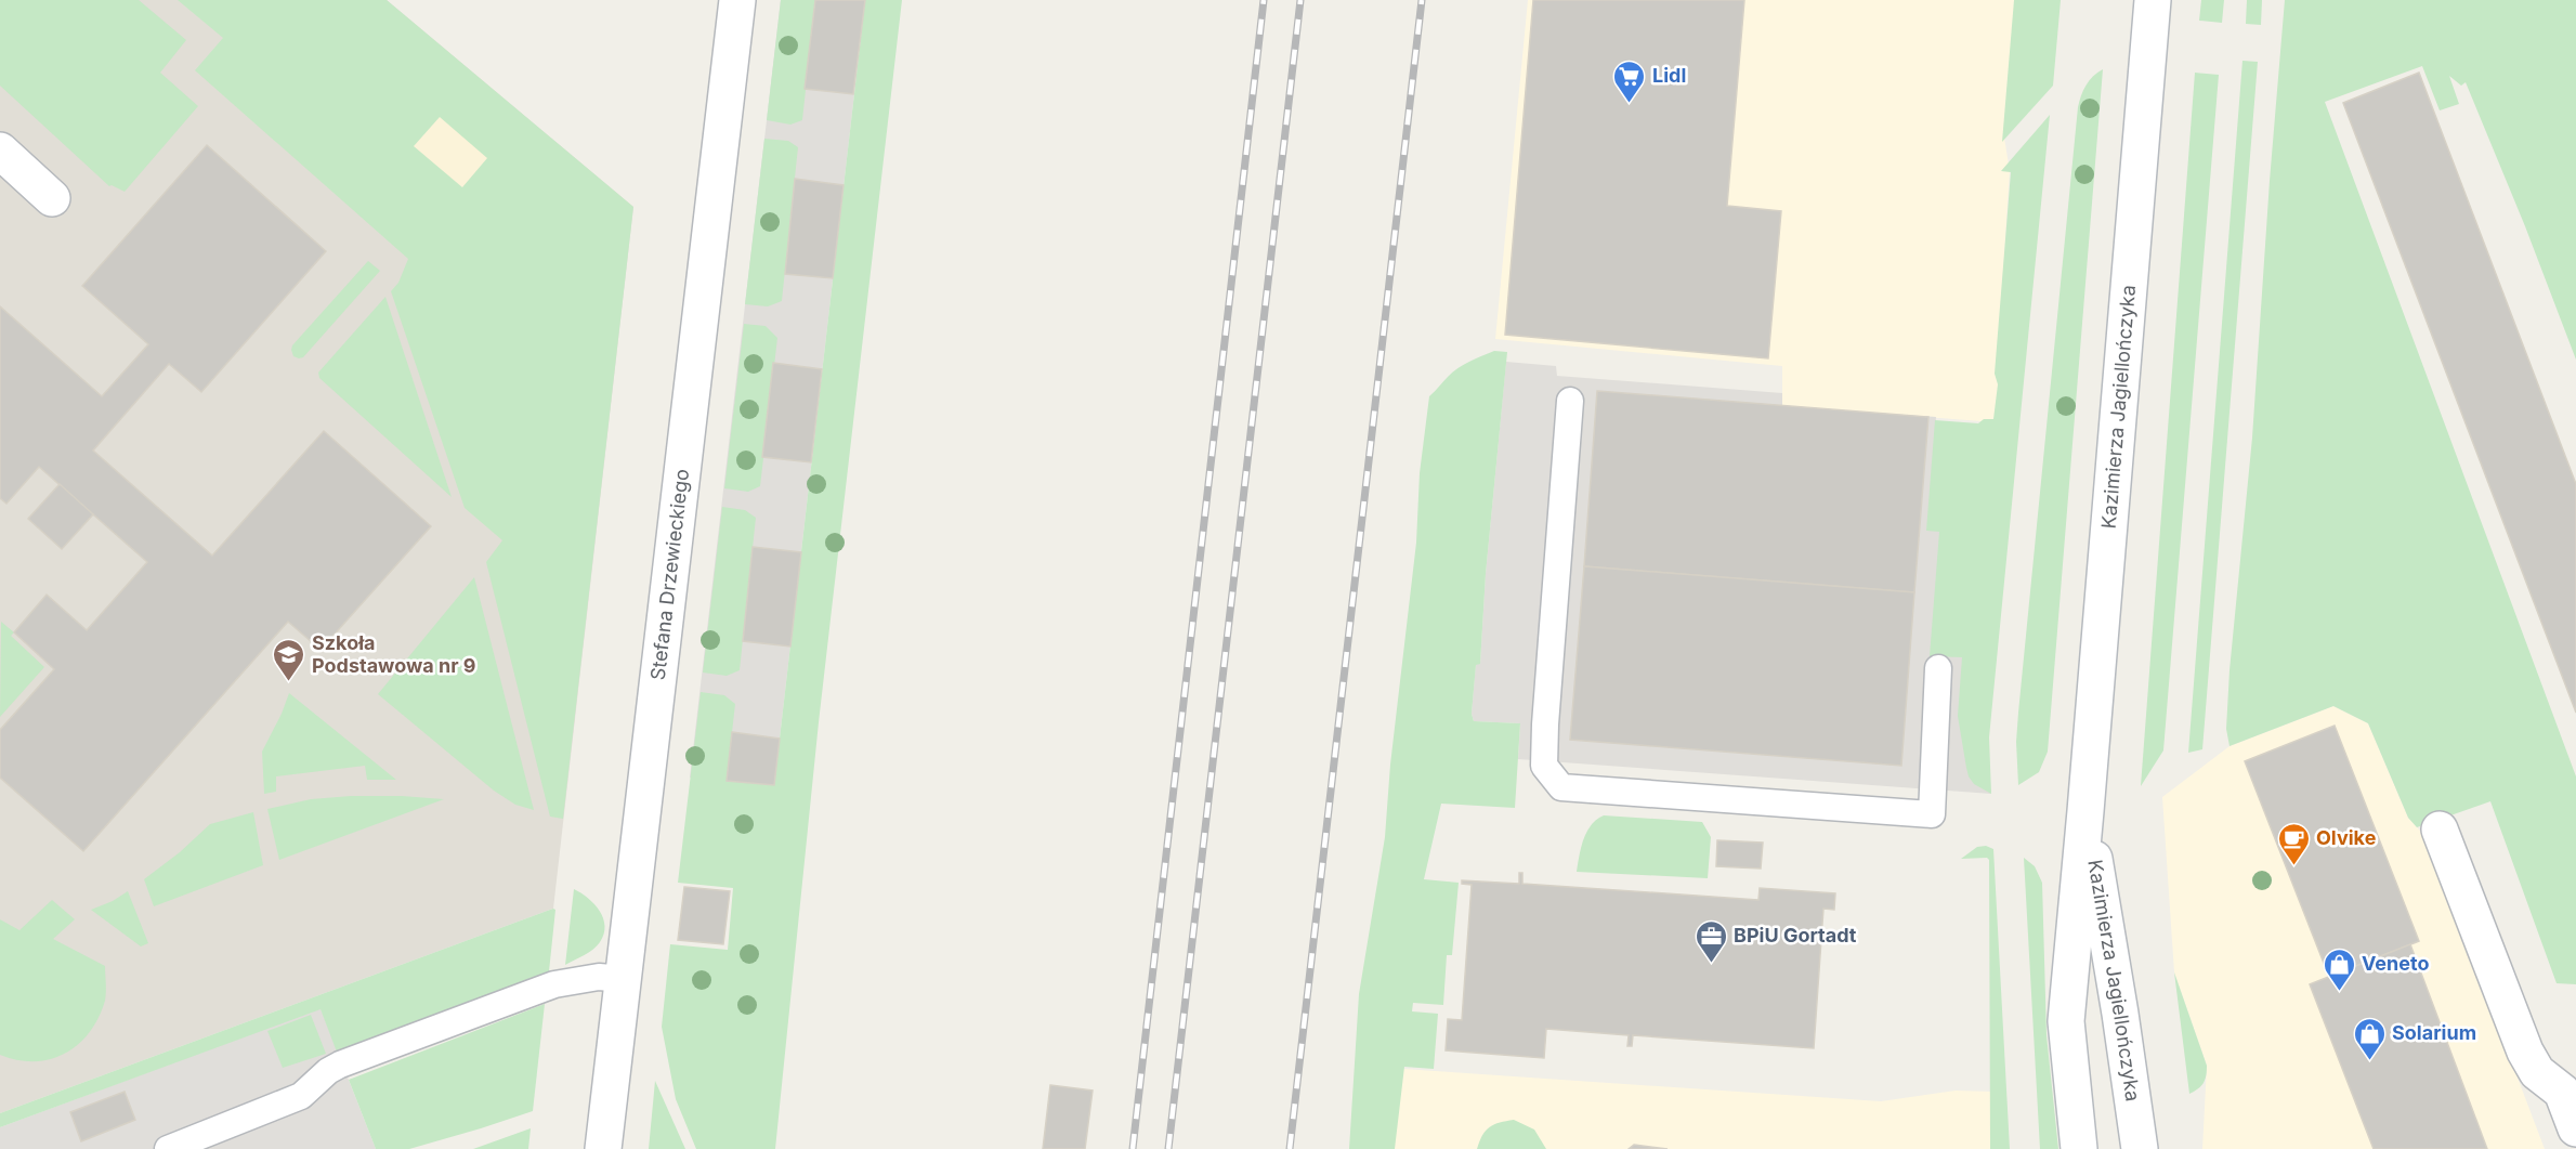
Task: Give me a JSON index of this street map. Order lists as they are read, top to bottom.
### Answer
{
  "streets": {
    "street": ["Kazimierza Jagiellończyka", "Stefana Drzewieckiego"]
  },
  "places": {
    "supermarket": ["Lidl"],
    "school or university": ["Szkoła Podstawowa nr 9"],
    "cafe": ["Olvike"],
    "office": ["BPiU Gortadt"],
    "shop": ["Veneto", "Solarium"]
  }
}
